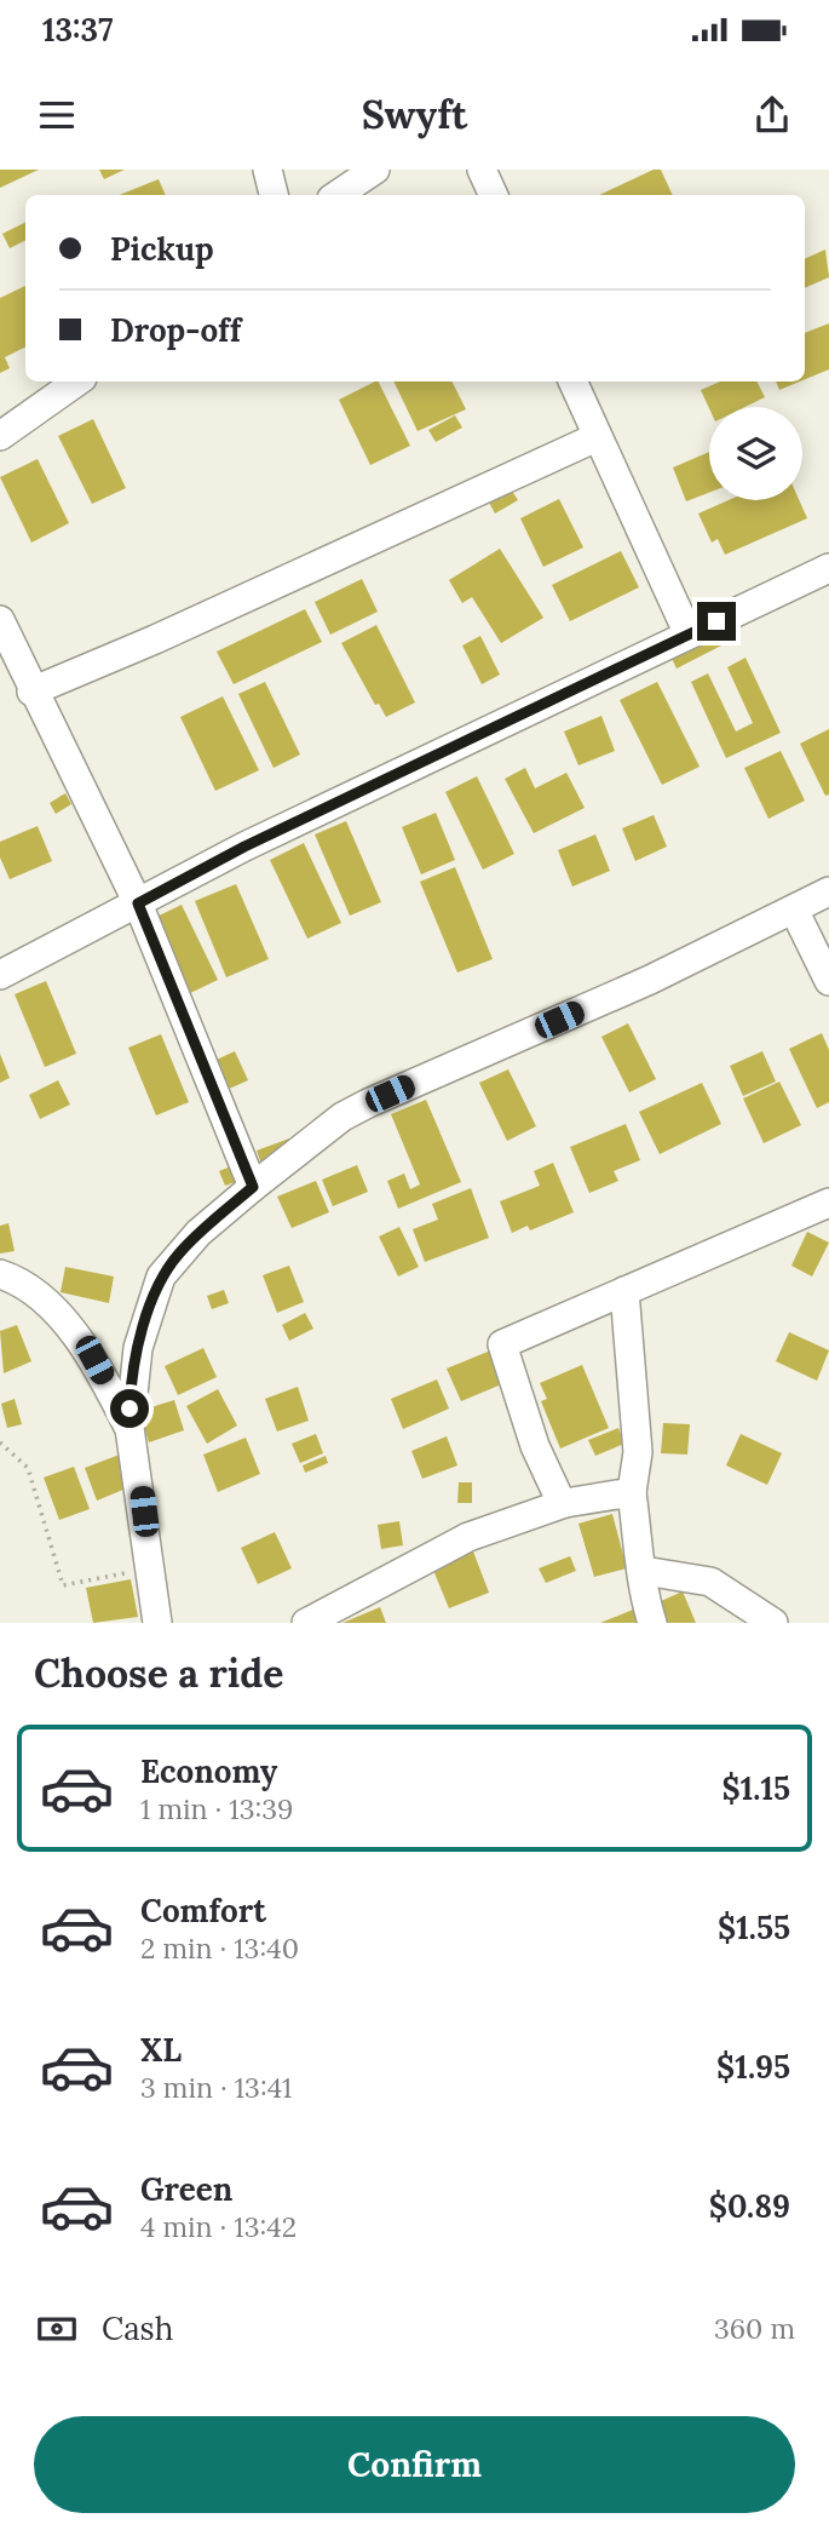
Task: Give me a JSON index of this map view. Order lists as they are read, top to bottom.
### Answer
{
  "page": {
    "status": "13:37",
    "header": "Swyft",
    "banner": ["Pickup", "Drop-off"],
    "heading": "Choose a ride",
    "list": [
      {
        "name": "Economy",
        "note": "1 min · 13:39",
        "value": "$1.15"
      },
      {
        "name": "Comfort",
        "note": "2 min · 13:40",
        "value": "$1.55"
      },
      {
        "name": "XL",
        "note": "3 min · 13:41",
        "value": "$1.95"
      },
      {
        "name": "Green",
        "note": "4 min · 13:42",
        "value": "$0.89"
      }
    ],
    "pay": ["Cash", "360 m"],
    "buttons": "Confirm"
  }
}
